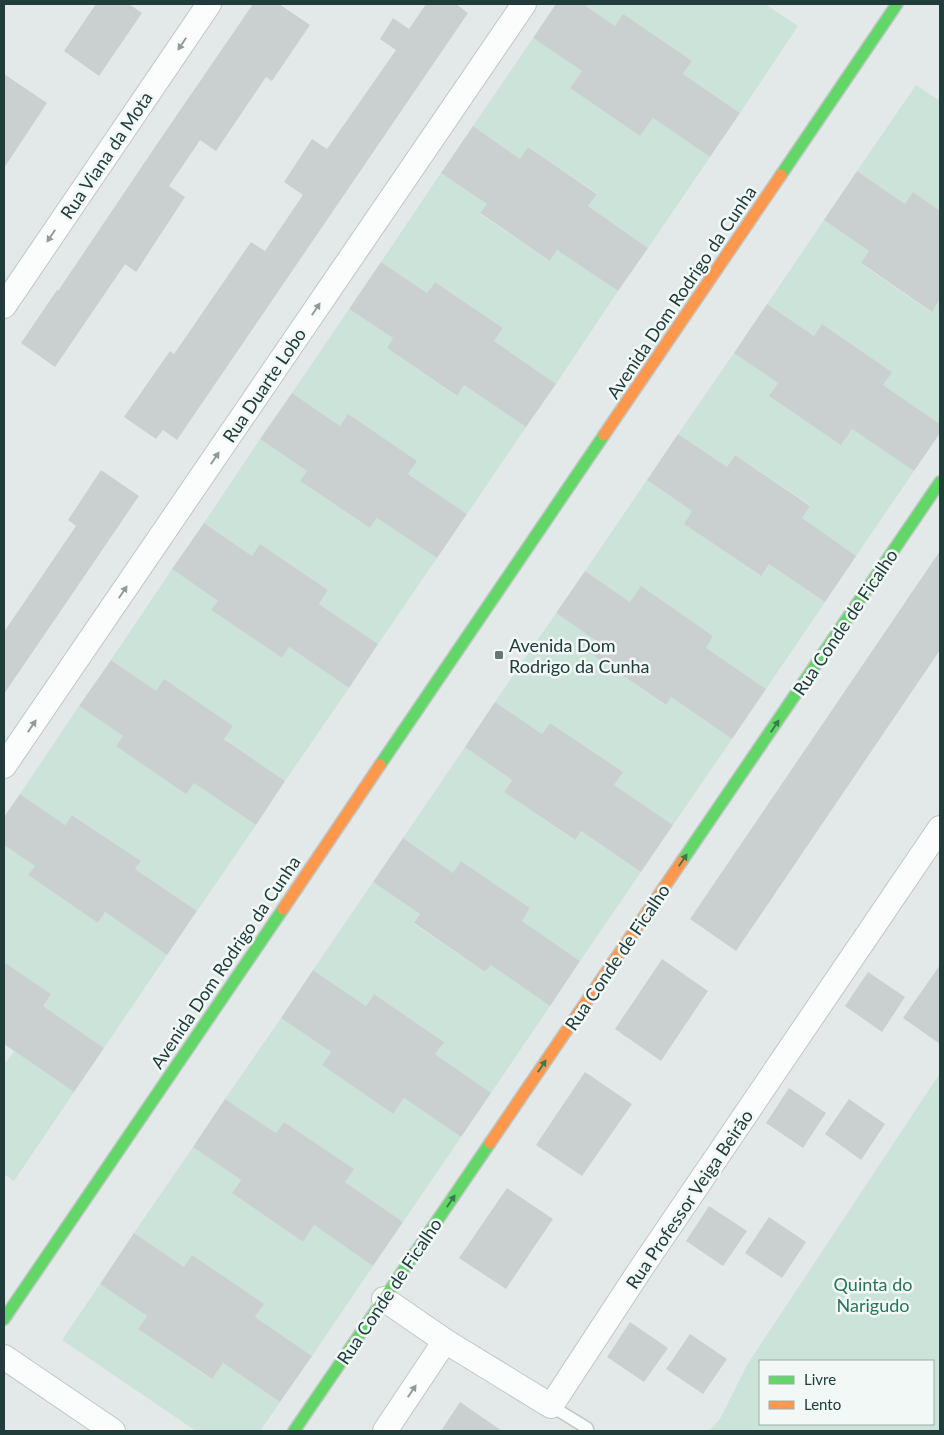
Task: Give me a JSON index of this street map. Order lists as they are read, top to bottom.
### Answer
{
  "streets": {
    "street": [
      "Rua Viana da Mota",
      "Avenida Dom Rodrigo da Cunha",
      "Rua Duarte Lobo",
      "Rua Conde de Ficalho",
      "Rua Professor Veiga Beirão"
    ]
  },
  "one_way": ["Rua Viana da Mota", "Rua Duarte Lobo", "Rua Conde de Ficalho"],
  "parks": ["Quinta do Narigudo"],
  "places": {
    "transit": ["Avenida Dom Rodrigo da Cunha"]
  },
  "legend": ["Livre", "Lento"]
}
